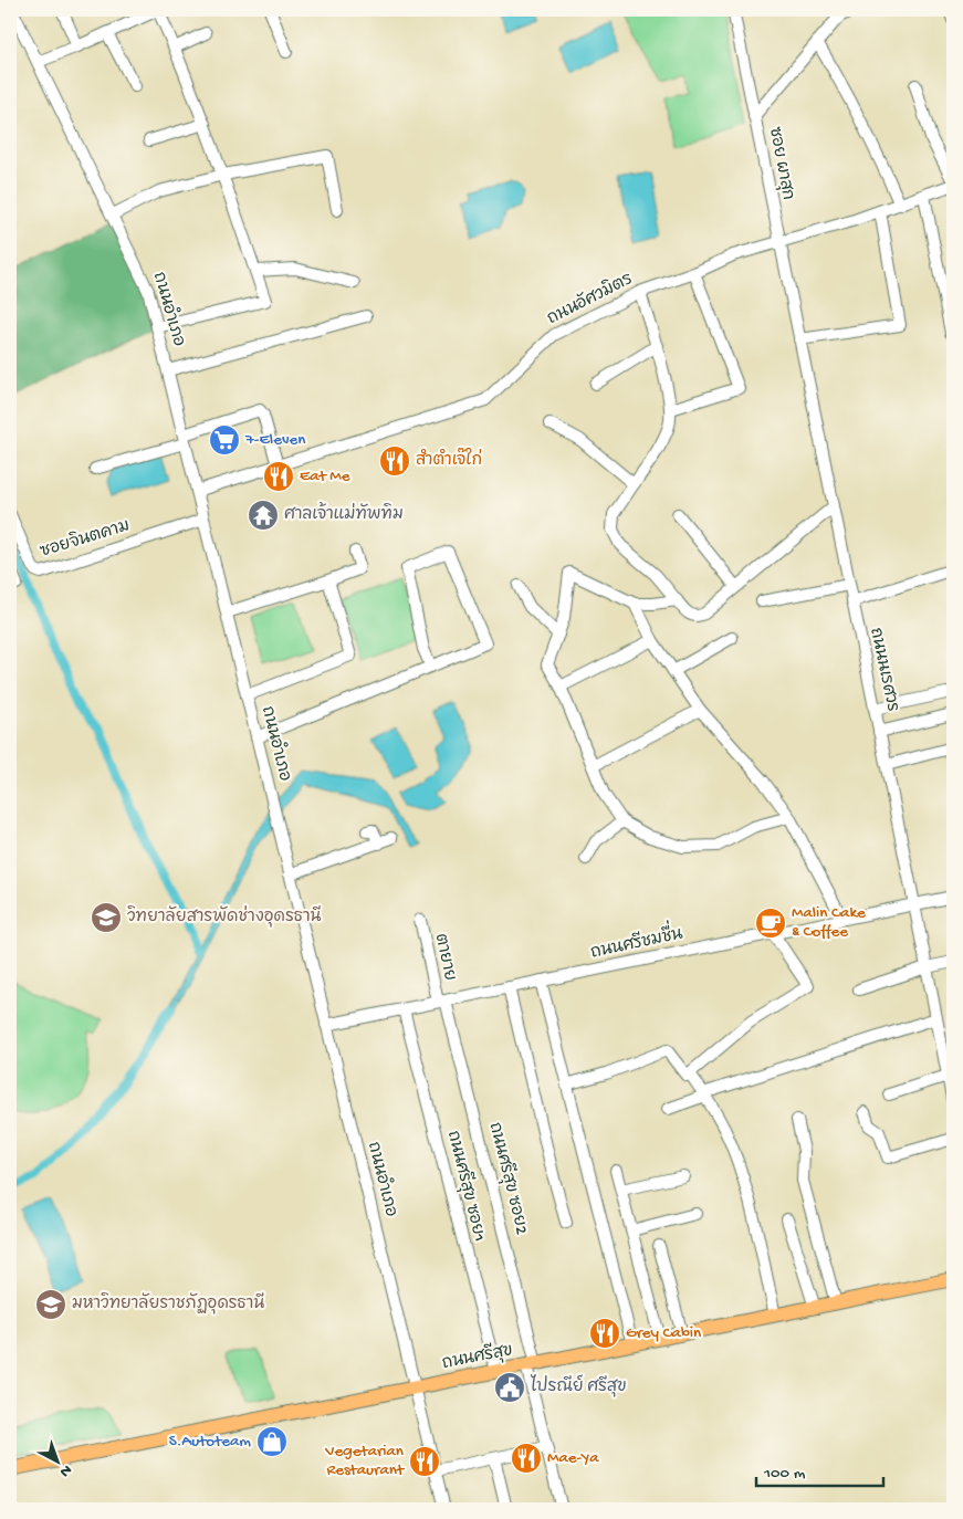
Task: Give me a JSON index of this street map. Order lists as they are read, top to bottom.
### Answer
{
  "streets": {
    "main road": ["ถนนศรีสุข"],
    "street": [
      "ซอย ผาสุก",
      "ถนนอัศวมิตร",
      "ถนนอำเภอ",
      "ซอยจินตคาม",
      "ถนนนเรศวร",
      "ถนนศรีชมชื่น",
      "ตายาย",
      "ถนนศรีสุข ซอย2",
      "ถนนศรีสุข ซอย1"
    ]
  },
  "crossings": [
    ["ซอย ผาสุก", "ถนนอัศวมิตร"],
    ["ซอย ผาสุก", "ถนนนเรศวร"],
    ["ถนนอัศวมิตร", "ถนนอำเภอ"],
    ["ถนนอัศวมิตร", "ถนนนเรศวร"],
    ["ถนนอำเภอ", "ซอยจินตคาม"],
    ["ถนนอำเภอ", "ถนนศรีชมชื่น"],
    ["ถนนอำเภอ", "ถนนศรีสุข"],
    ["ถนนนเรศวร", "ถนนศรีชมชื่น"],
    ["ถนนศรีชมชื่น", "ตายาย"],
    ["ถนนศรีชมชื่น", "ถนนศรีสุข ซอย2"],
    ["ถนนศรีชมชื่น", "ถนนศรีสุข ซอย1"],
    ["ตายาย", "ถนนศรีสุข ซอย2"],
    ["ถนนศรีสุข ซอย2", "ถนนศรีสุข"],
    ["ถนนศรีสุข ซอย1", "ถนนศรีสุข"]
  ],
  "places": {
    "supermarket": ["7-Eleven"],
    "restaurant": [
      "สำตำเจ๊ใก่",
      "Eat Me",
      "Grey Cabin",
      "Mae-Ya",
      "Vegetarian Restaurant"
    ],
    "temple": ["ศาลเจ้าแม่ทัพทิม"],
    "school or university": ["วิทยาลัยสารพัดช่างอุดรธานี", "มหาวิทยาลัยราชภัฏอุดรธานี"],
    "cafe": ["Malin Cake & Coffee"],
    "public building": ["ไปรณีย์ ศรีสุข"],
    "shop": ["S.Autoteam"]
  },
  "scale_bar": "100 m",
  "north": "bottom right"
}
